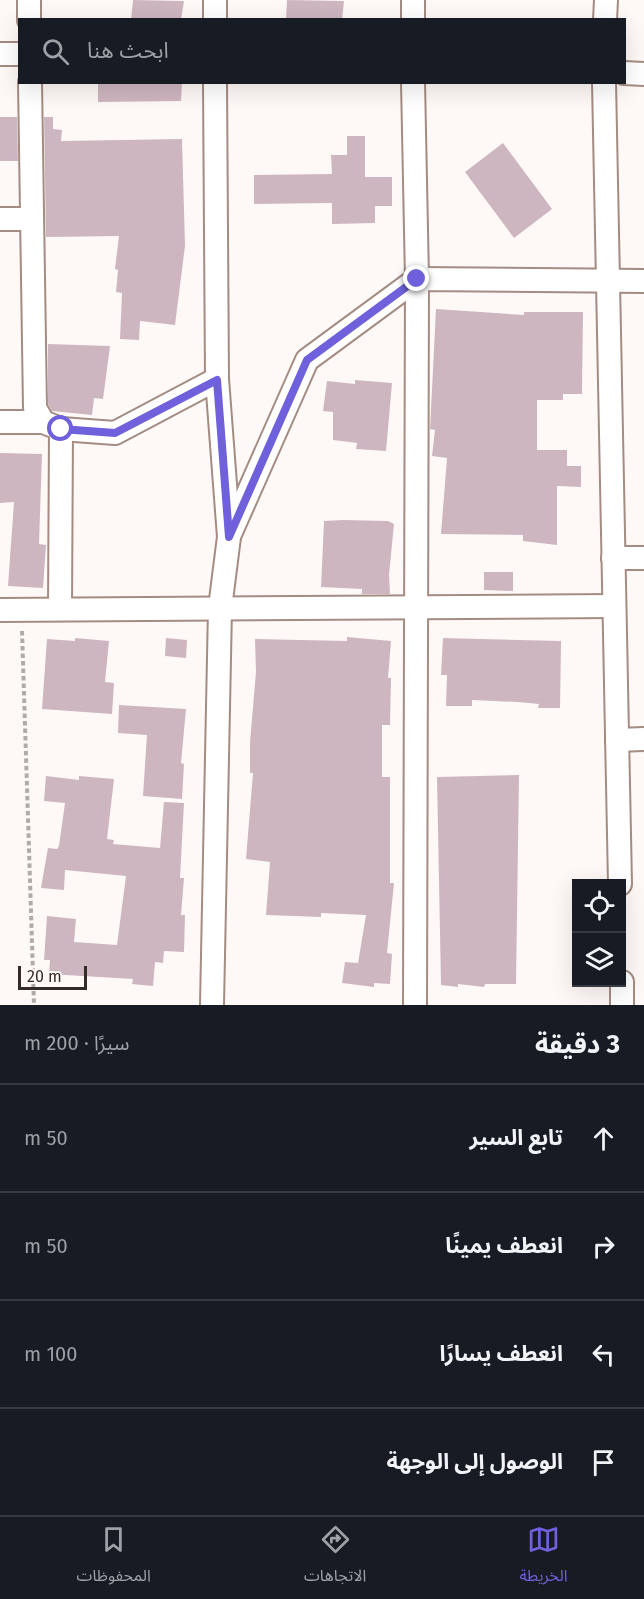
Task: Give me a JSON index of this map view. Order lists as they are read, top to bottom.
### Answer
{
  "scale_bar": "20 m",
  "page": {
    "search": "ابحث هنا",
    "scale": "20 m",
    "heading": ["3 دقيقة", "سيرًا · 200 m"],
    "list": [
      ["تابع السير", "50 m"],
      ["انعطف يمينًا", "50 m"],
      ["انعطف يسارًا", "100 m"],
      "الوصول إلى الوجهة"
    ],
    "nav": ["الخريطة", "الاتجاهات", "المحفوظات"]
  }
}
